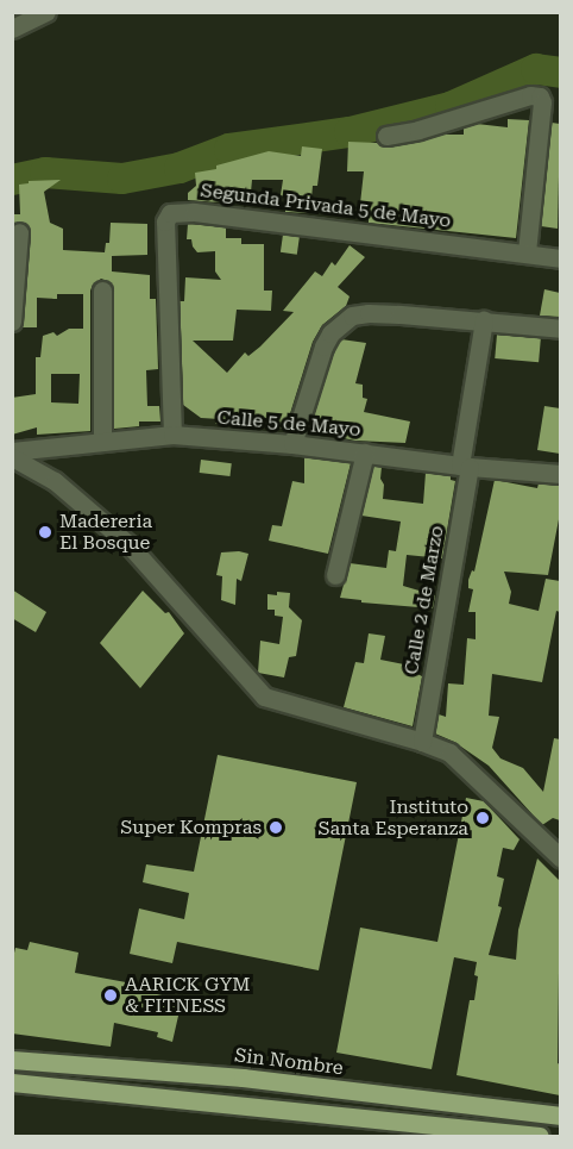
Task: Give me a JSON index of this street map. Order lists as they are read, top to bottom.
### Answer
{
  "streets": {
    "main road": ["Sin Nombre"],
    "street": ["Segunda Privada 5 de Mayo", "Calle 5 de Mayo", "Calle 2 de Marzo"]
  },
  "crossings": [
    ["Segunda Privada 5 de Mayo", "Calle 5 de Mayo"],
    ["Calle 5 de Mayo", "Calle 2 de Marzo"]
  ],
  "places": [
    "Madereria El Bosque",
    "Instituto Santa Esperanza",
    "Super Kompras",
    "AARICK GYM & FITNESS"
  ]
}
